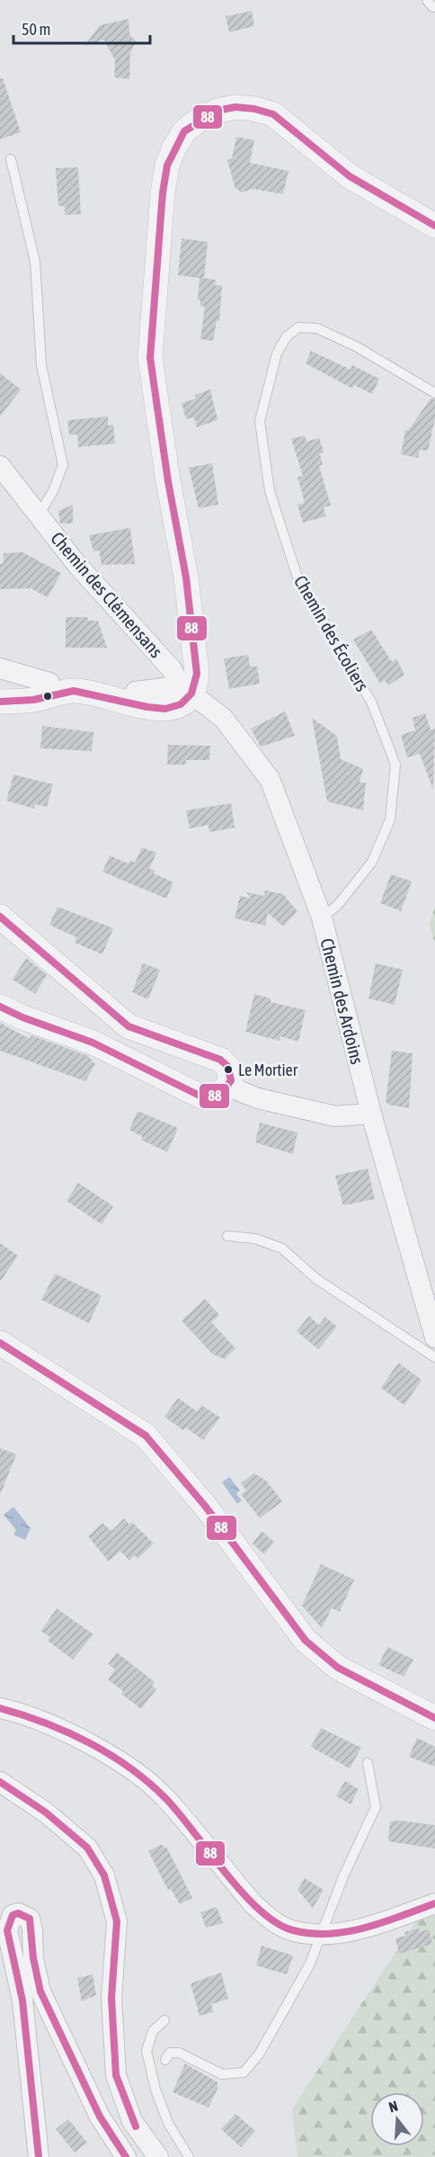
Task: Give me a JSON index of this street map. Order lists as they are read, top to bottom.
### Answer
{
  "streets": {
    "street": ["Chemin des Clémensans", "Chemin des Ardoins"],
    "lane": ["Chemin des Écoliers"]
  },
  "crossings": [
    ["Chemin des Écoliers", "Chemin des Ardoins"]
  ],
  "places": ["Le Mortier"],
  "lines": ["transit line 88"],
  "scale_bar": "50 m",
  "north": "top"
}
